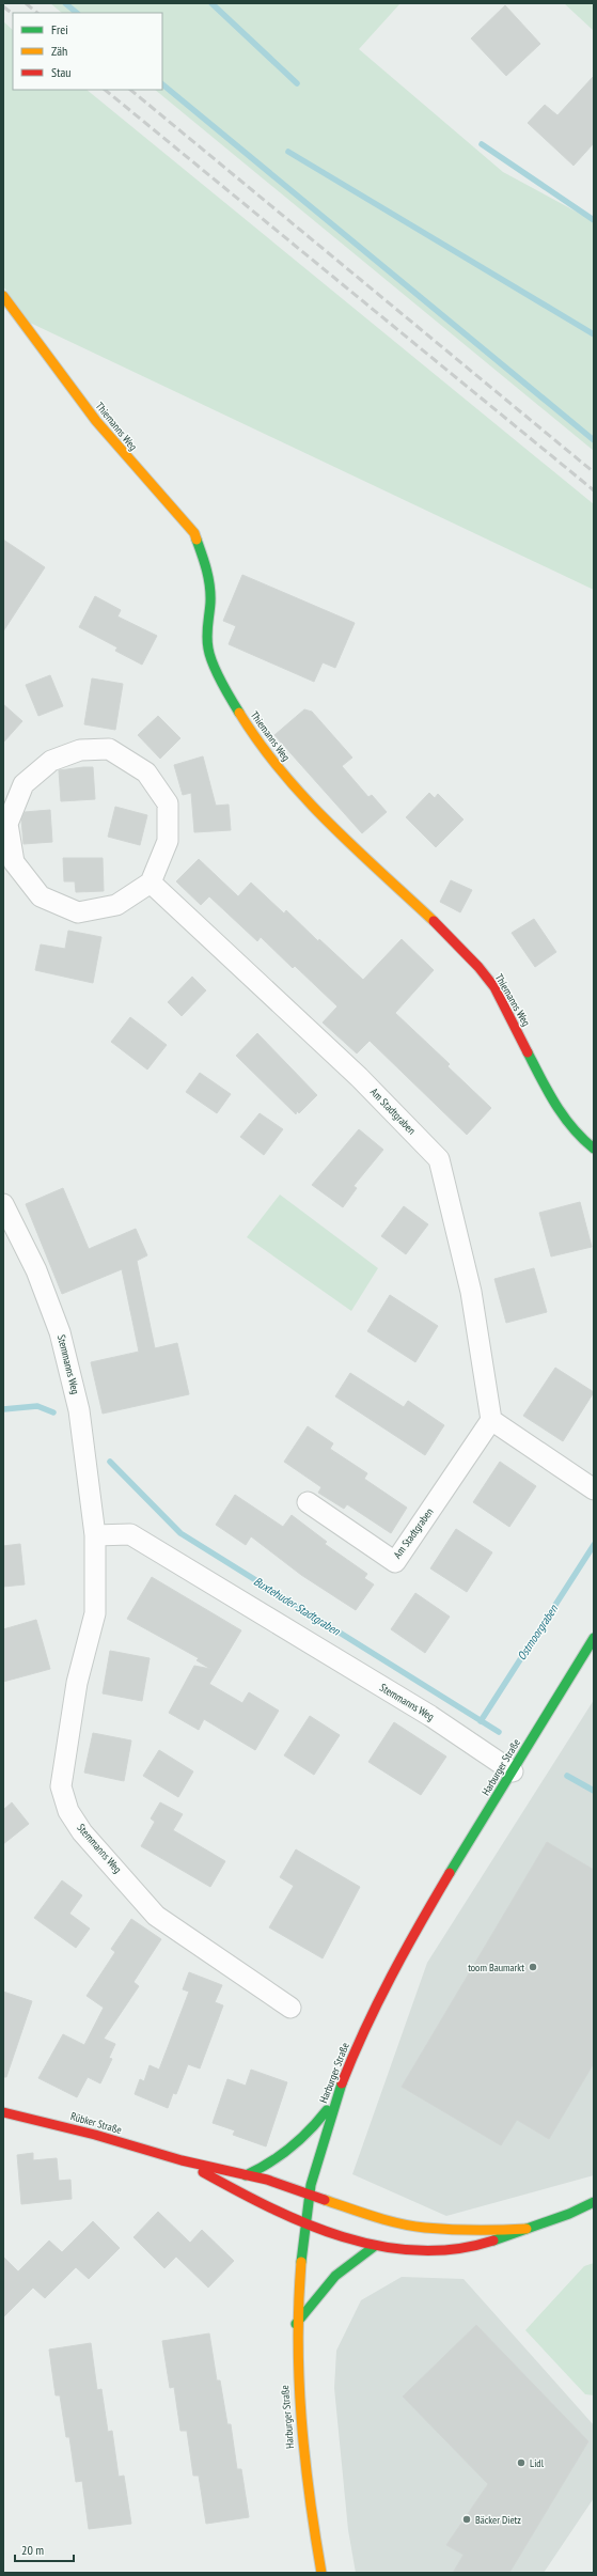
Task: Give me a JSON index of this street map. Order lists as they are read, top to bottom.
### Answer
{
  "streets": {
    "street": [
      "Thiemanns Weg",
      "Am Stadtgraben",
      "Stemmanns Weg",
      "Harburger Straße",
      "Rübker Straße"
    ]
  },
  "crossings": [
    ["Stemmanns Weg", "Harburger Straße"],
    ["Harburger Straße", "Rübker Straße"]
  ],
  "water": ["Buxtehuder Stadtgraben", "Ostmoorgraben"],
  "places": ["toom Baumarkt", "Lidl", "Bäcker Dietz"],
  "legend": ["Frei", "Zäh", "Stau"],
  "scale_bar": "20 m"
}
